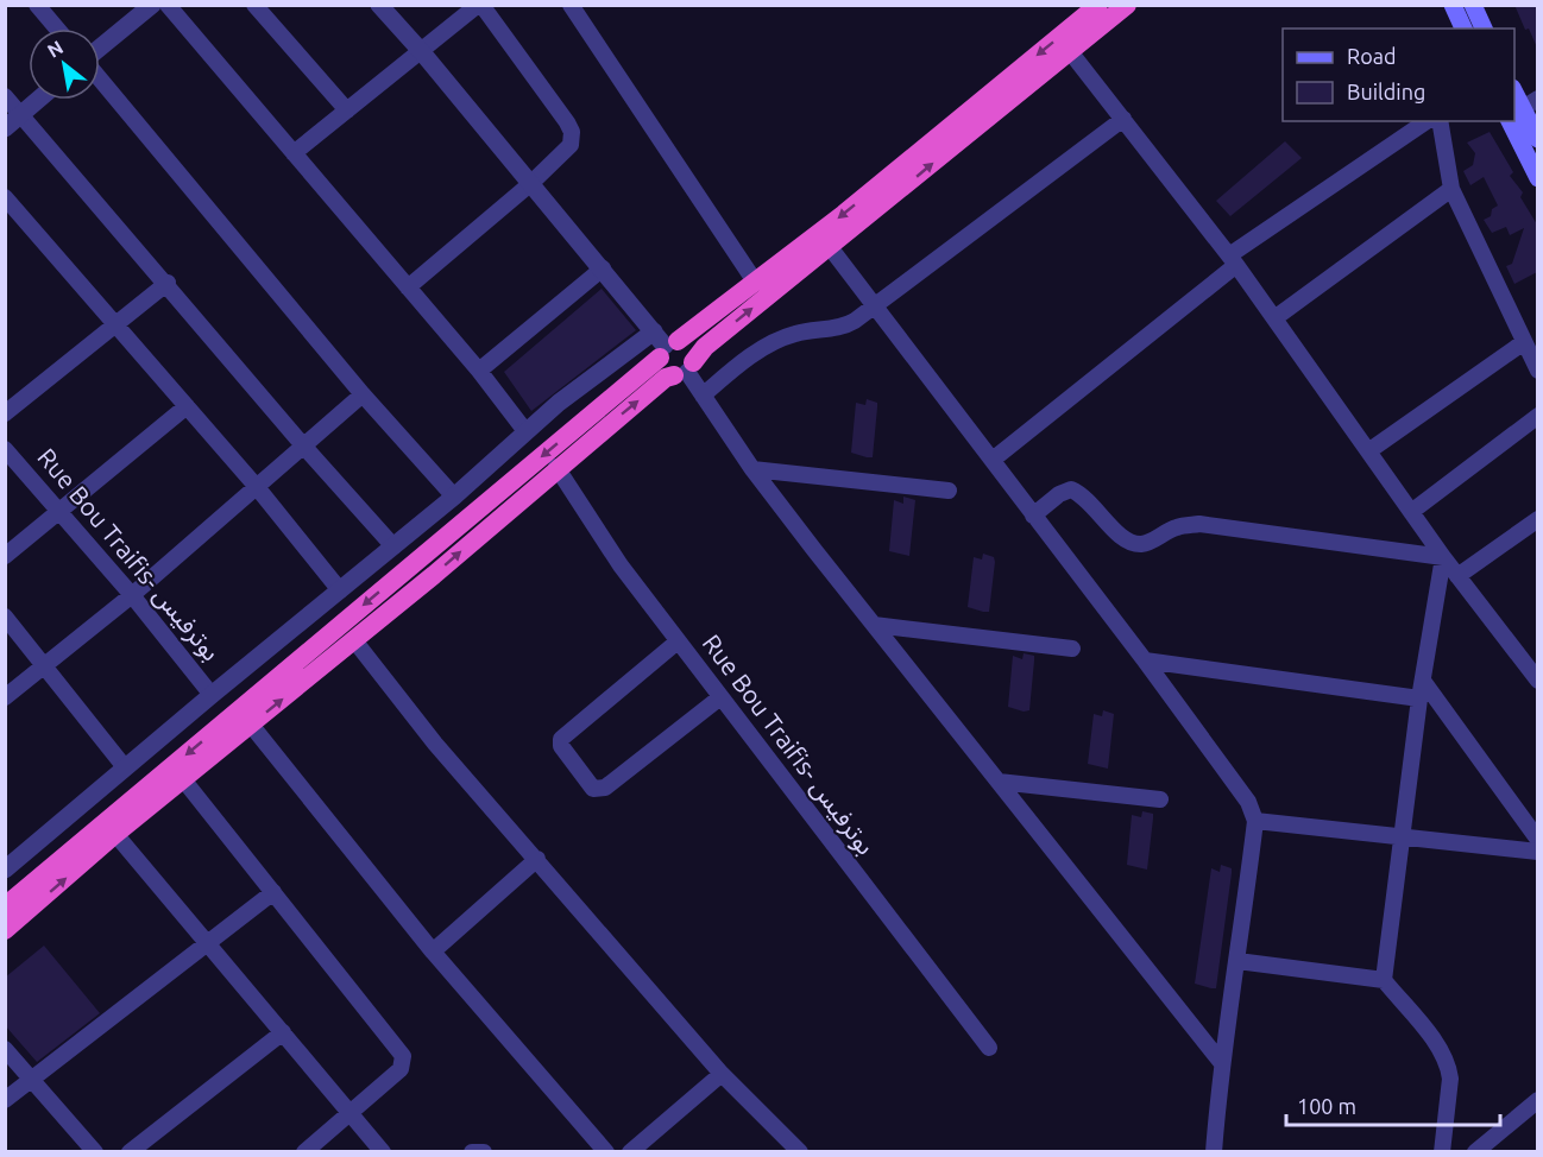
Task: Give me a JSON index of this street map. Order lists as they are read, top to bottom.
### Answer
{
  "streets": {
    "street": ["Rue Bou Traifis- بوترفيس"]
  },
  "legend": ["Road", "Building"],
  "scale_bar": "100 m",
  "north": "top left"
}
